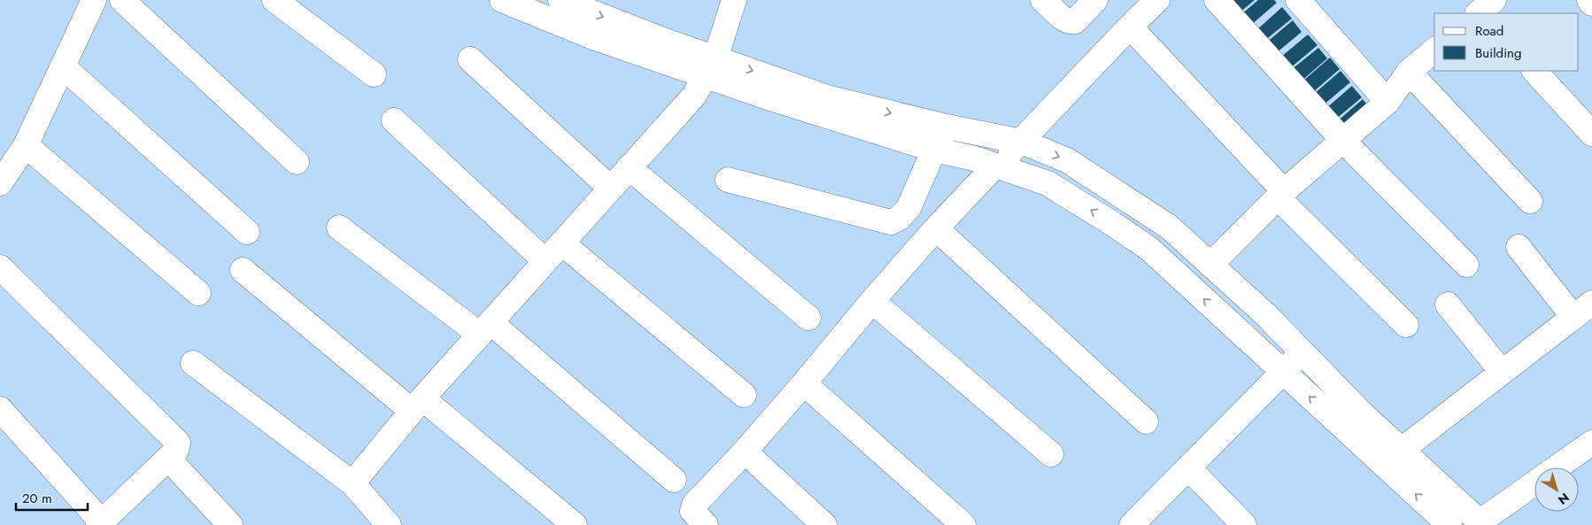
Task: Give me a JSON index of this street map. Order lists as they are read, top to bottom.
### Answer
{
  "legend": ["Road", "Building"],
  "scale_bar": "20 m",
  "north": "bottom right"
}
